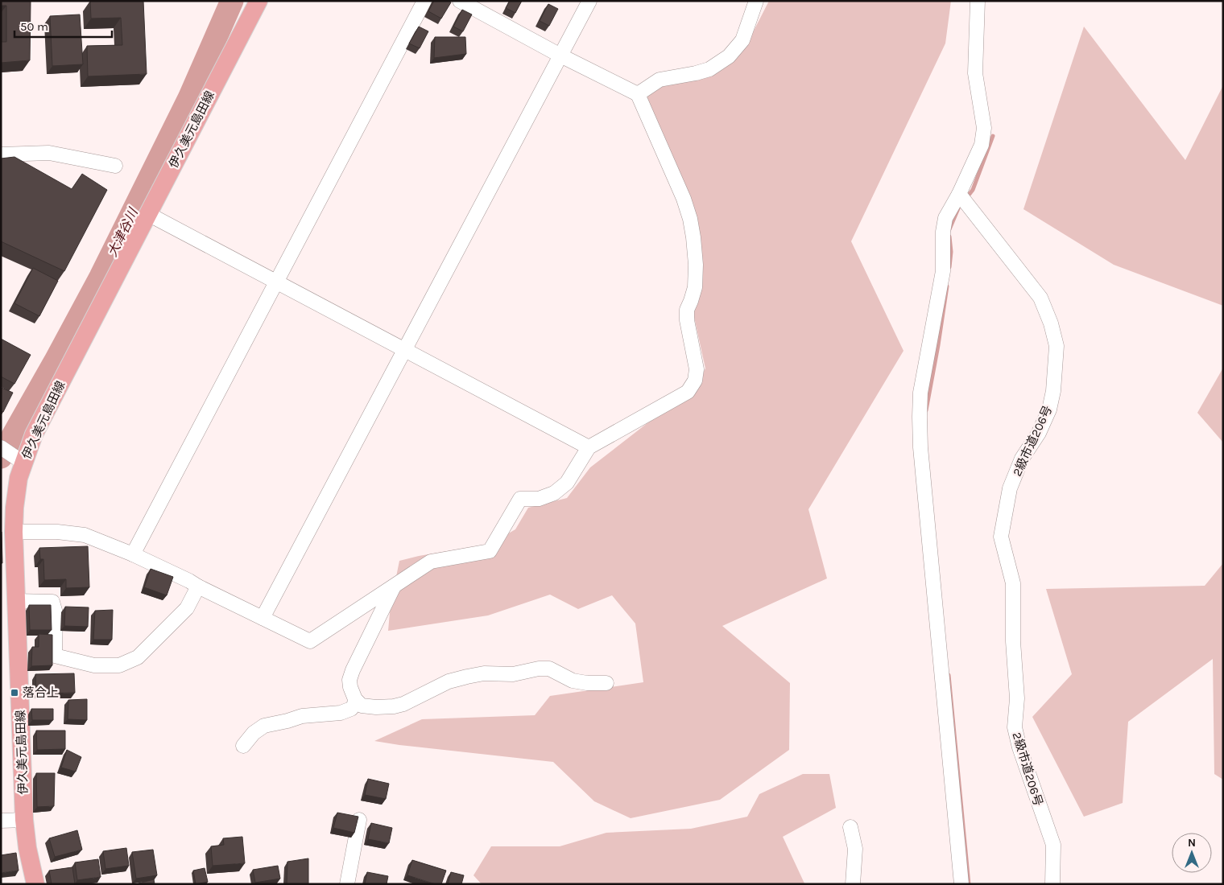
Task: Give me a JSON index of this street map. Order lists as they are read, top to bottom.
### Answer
{
  "streets": {
    "main road": ["伊久美元島田線"],
    "street": ["2級市道206号"]
  },
  "water": ["大津谷川"],
  "places": {
    "transit": ["落合上"]
  },
  "scale_bar": "50 m",
  "north": "top"
}
